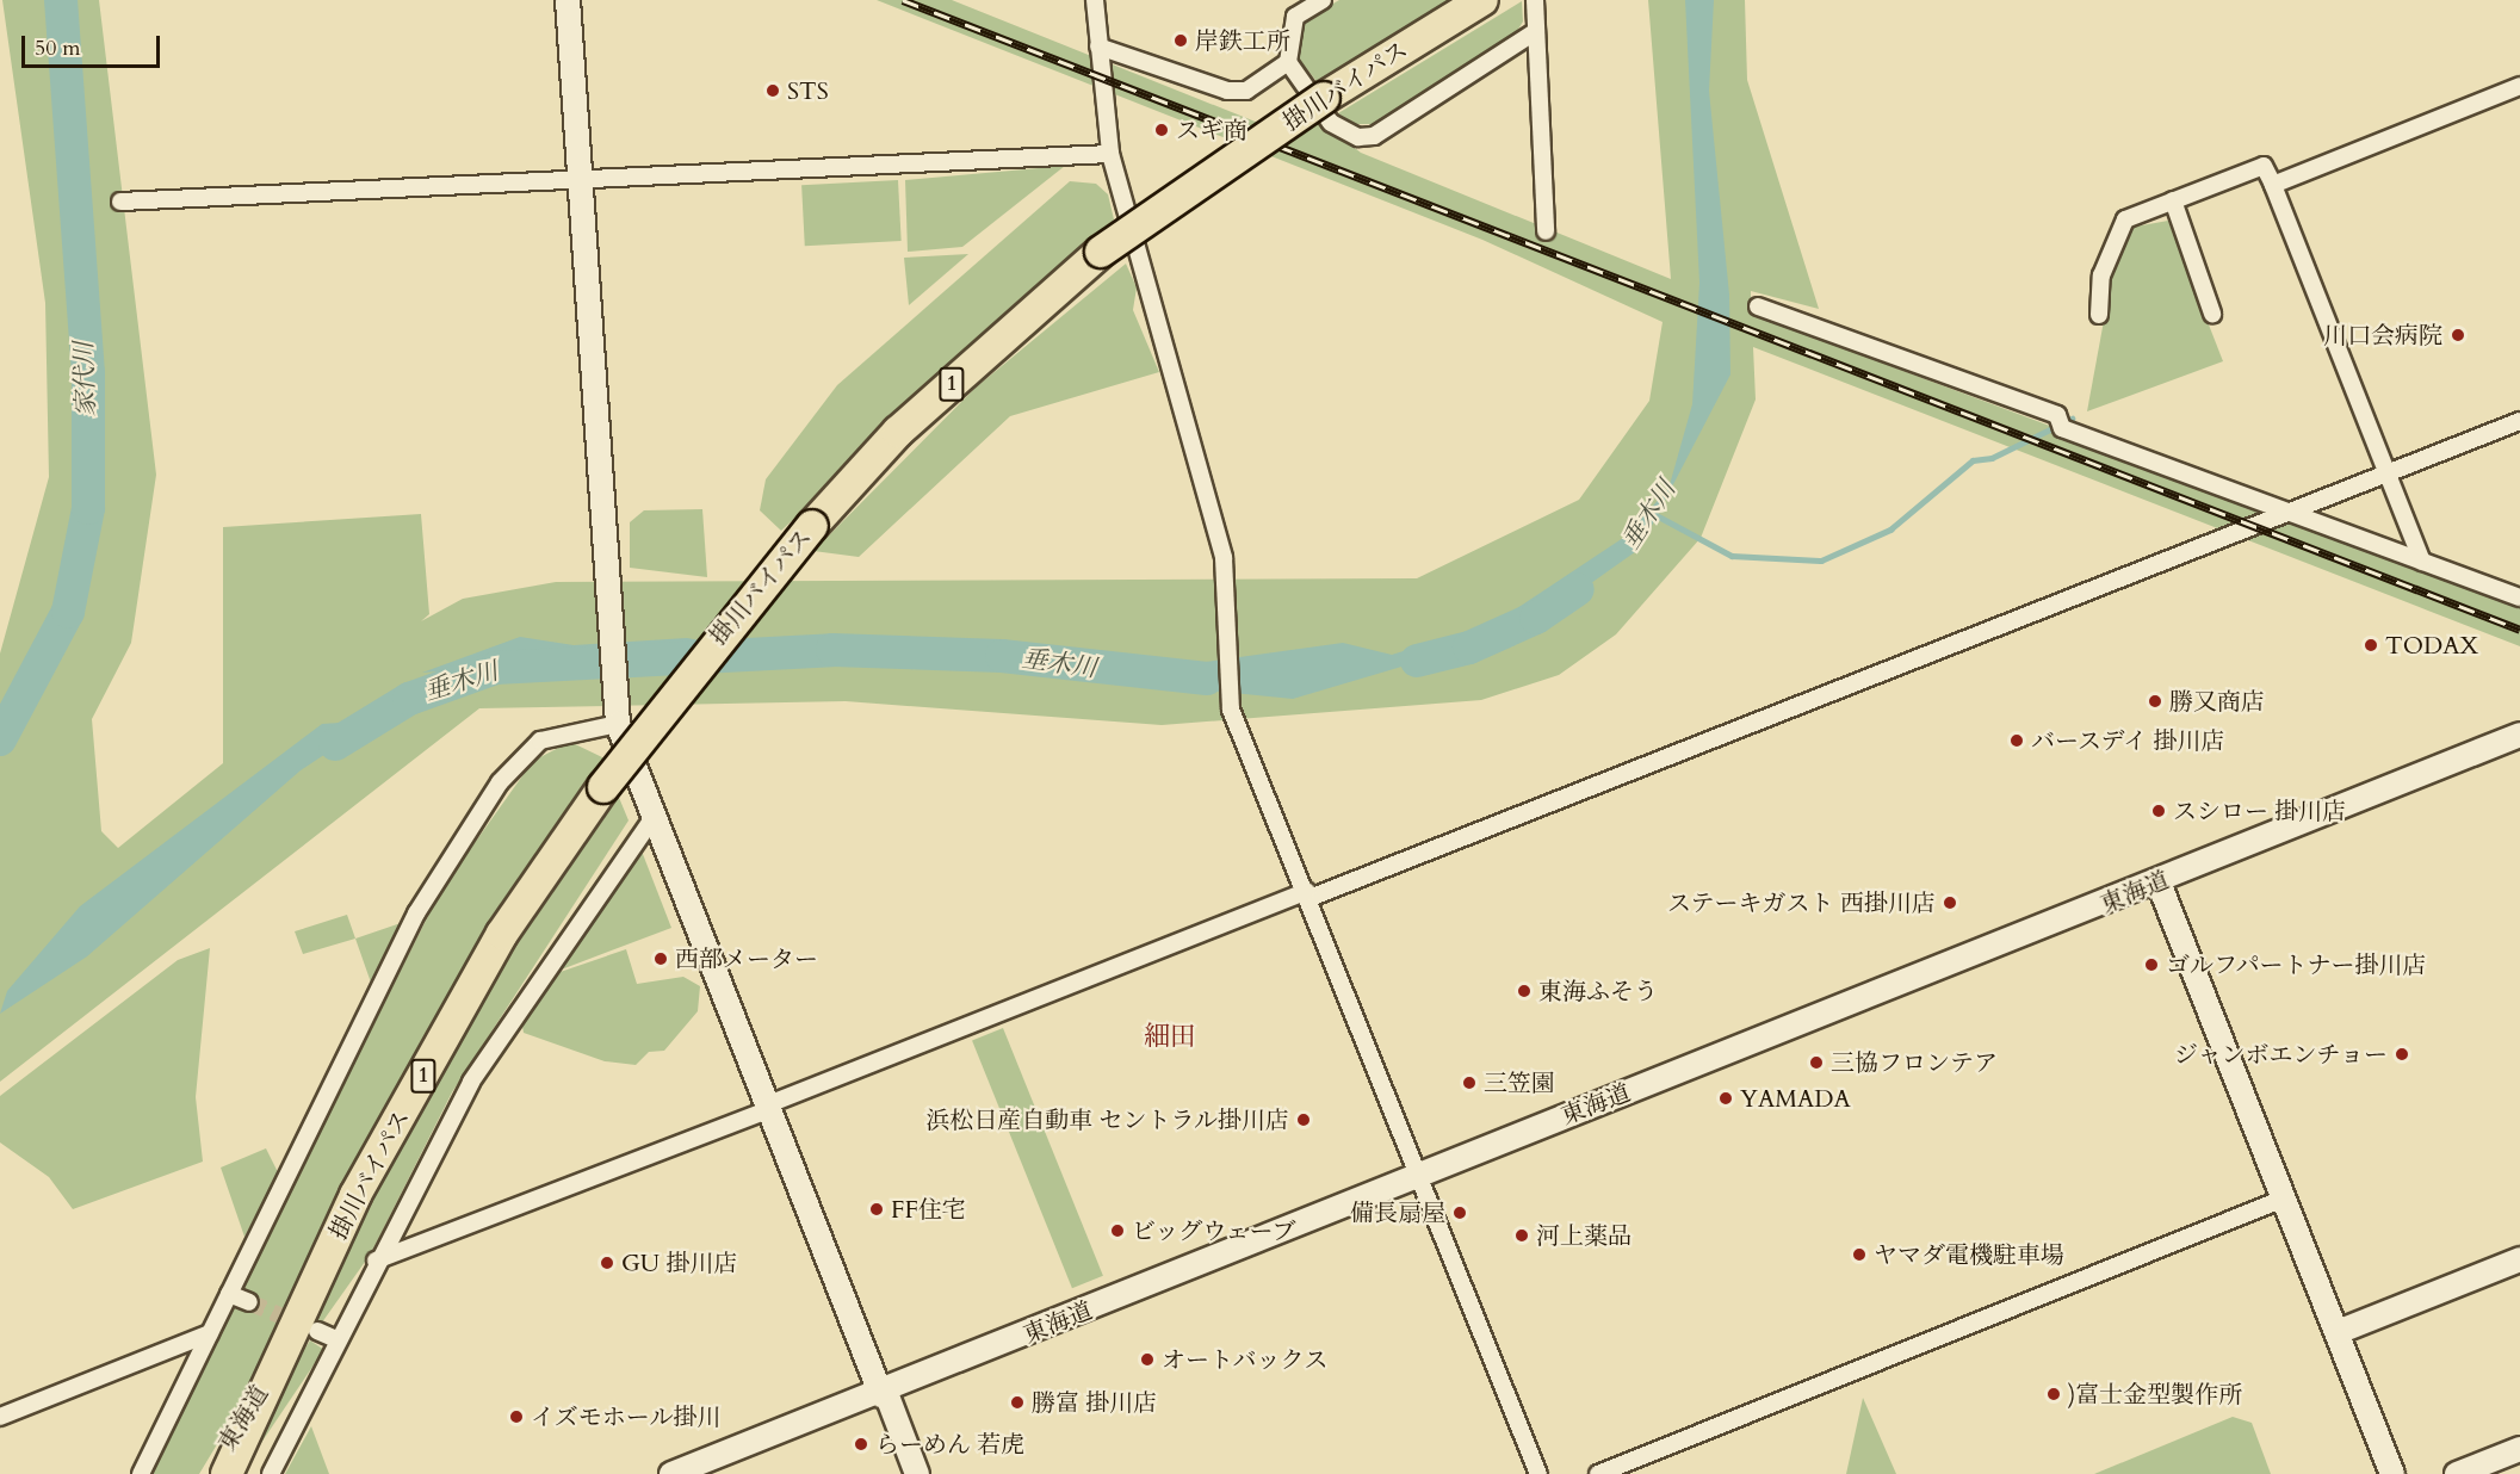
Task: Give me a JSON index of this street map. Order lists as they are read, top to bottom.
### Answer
{
  "streets": {
    "highway": ["掛川バイパス", "1", "東海道"]
  },
  "crossings": [
    ["掛川バイパス", "東海道"]
  ],
  "districts": ["細田"],
  "water": ["家代川", "垂木川"],
  "places": [
    "岸鉄工所",
    "STS",
    "スギ商",
    "川口会病院",
    "TODAX",
    "勝又商店",
    "バースデイ 掛川店",
    "スシロー 掛川店",
    "ステーキガスト 西掛川店",
    "西部メーター",
    "ゴルフパートナー掛川店",
    "東海ふそう",
    "ジャンボエンチョー",
    "三協フロンテア",
    "三笠園",
    "YAMADA",
    "浜松日産自動車 セントラル掛川店",
    "FF住宅",
    "備長扇屋",
    "ビッグウェーブ",
    "河上薬品",
    "ヤマダ電機駐車場",
    "GU 掛川店",
    "オートバックス",
    ")富士金型製作所",
    "勝富 掛川店",
    "イズモホール掛川",
    "らーめん 若虎"
  ],
  "scale_bar": "50 m"
}
